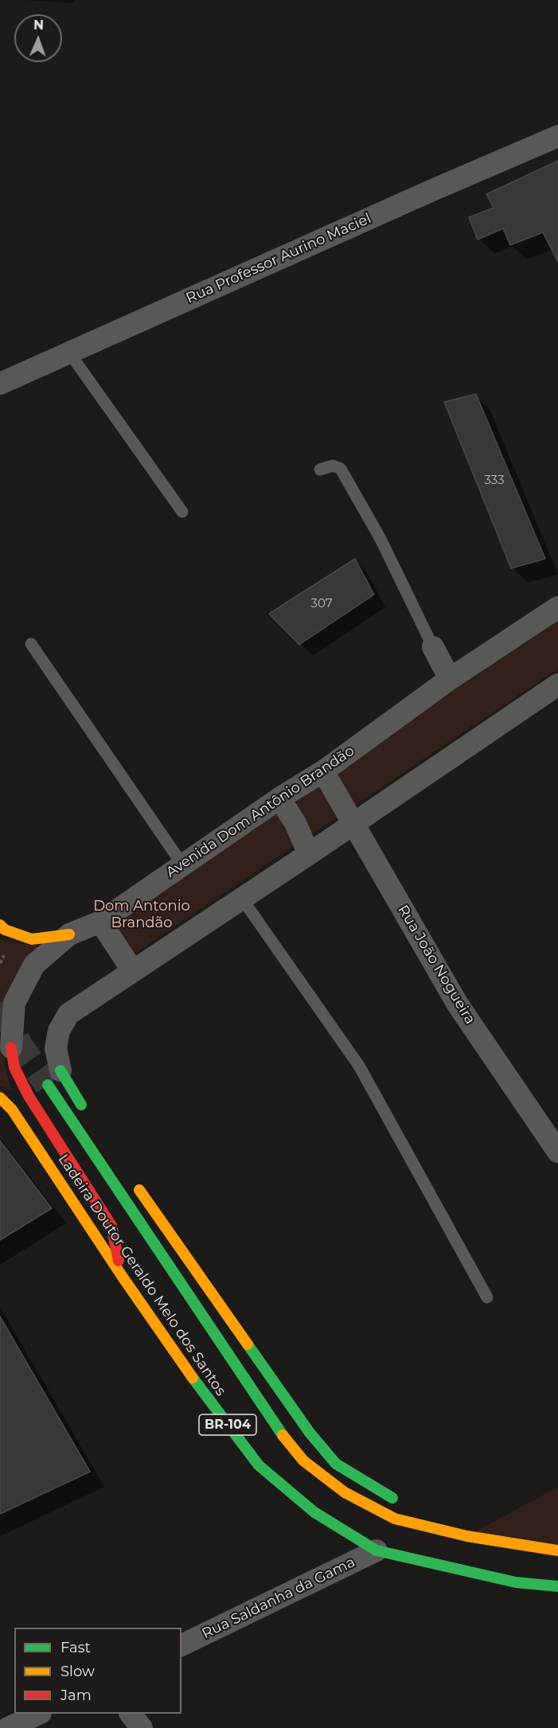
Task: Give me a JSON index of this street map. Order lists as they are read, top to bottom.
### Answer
{
  "streets": {
    "highway": ["Ladeira Doutor Geraldo Melo dos Santos", "BR-104"],
    "street": [
      "Rua Professor Aurino Maciel",
      "Avenida Dom Antônio Brandão",
      "Rua João Nogueira",
      "Rua Saldanha da Gama"
    ]
  },
  "crossings": [
    ["Avenida Dom Antônio Brandão", "Rua João Nogueira"],
    ["Ladeira Doutor Geraldo Melo dos Santos", "Rua Saldanha da Gama"]
  ],
  "parks": ["Dom Antonio Brandão"],
  "house_numbers": ["333", "307"],
  "legend": ["Fast", "Slow", "Jam"],
  "north": "top"
}
